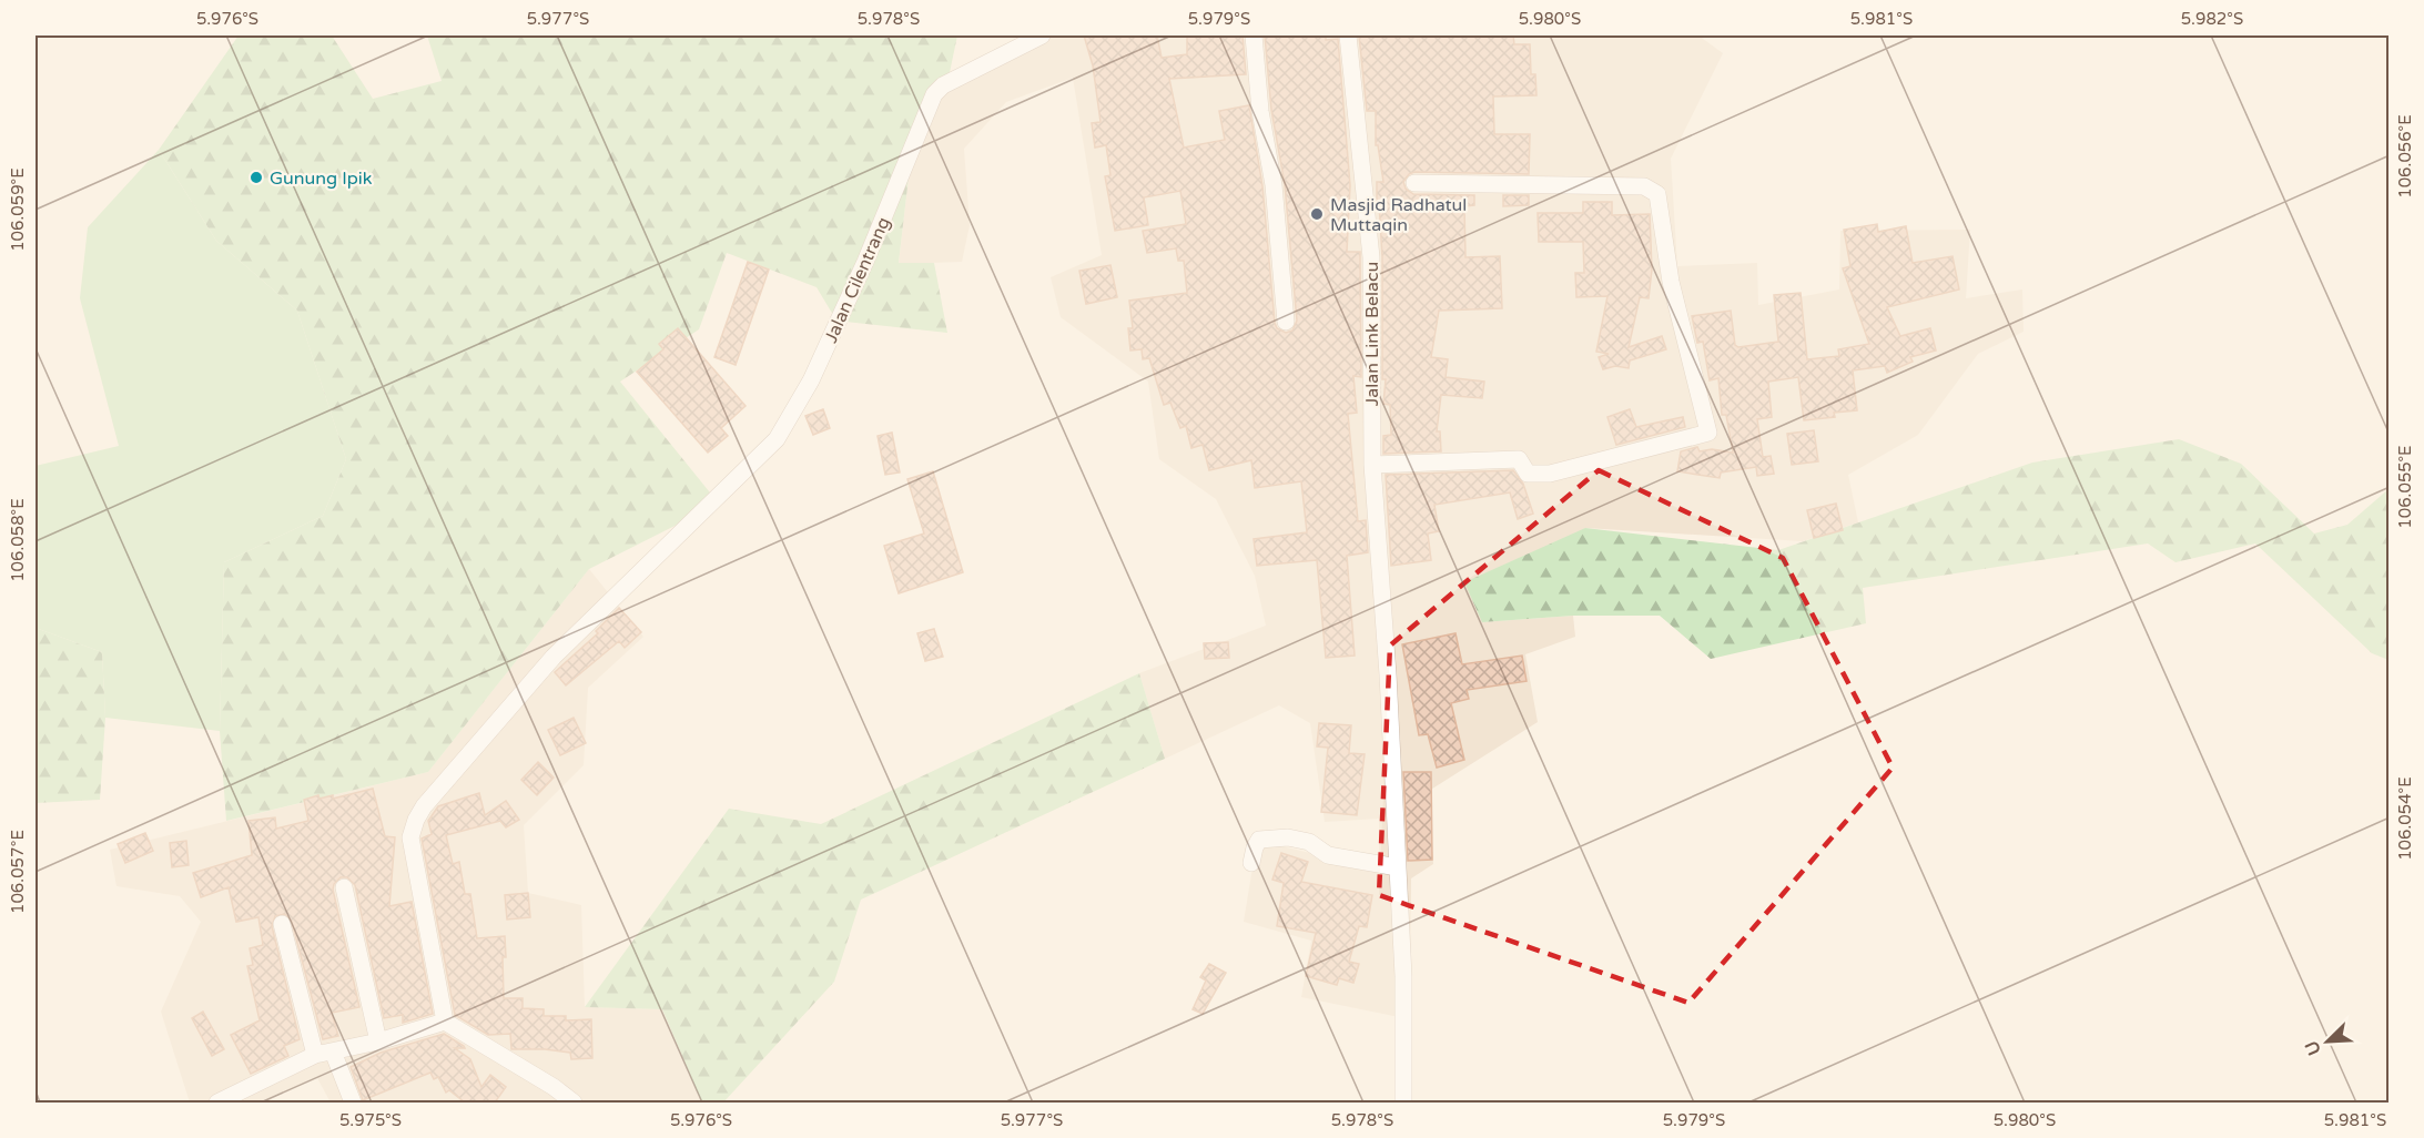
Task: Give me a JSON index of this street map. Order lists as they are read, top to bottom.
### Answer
{
  "streets": {
    "street": ["Jalan Cilentrang", "Jalan Link Belacu"]
  },
  "places": ["Gunung Ipik", "Masjid Radhatul Muttaqin"],
  "north": "bottom left",
  "coordinates": [
    "5.976°S",
    "5.977°S",
    "5.978°S",
    "5.979°S",
    "5.980°S",
    "5.981°S",
    "5.982°S",
    "106.056°E",
    "106.059°E",
    "106.055°E",
    "106.058°E",
    "106.054°E",
    "106.057°E",
    "5.975°S"
  ]
}
